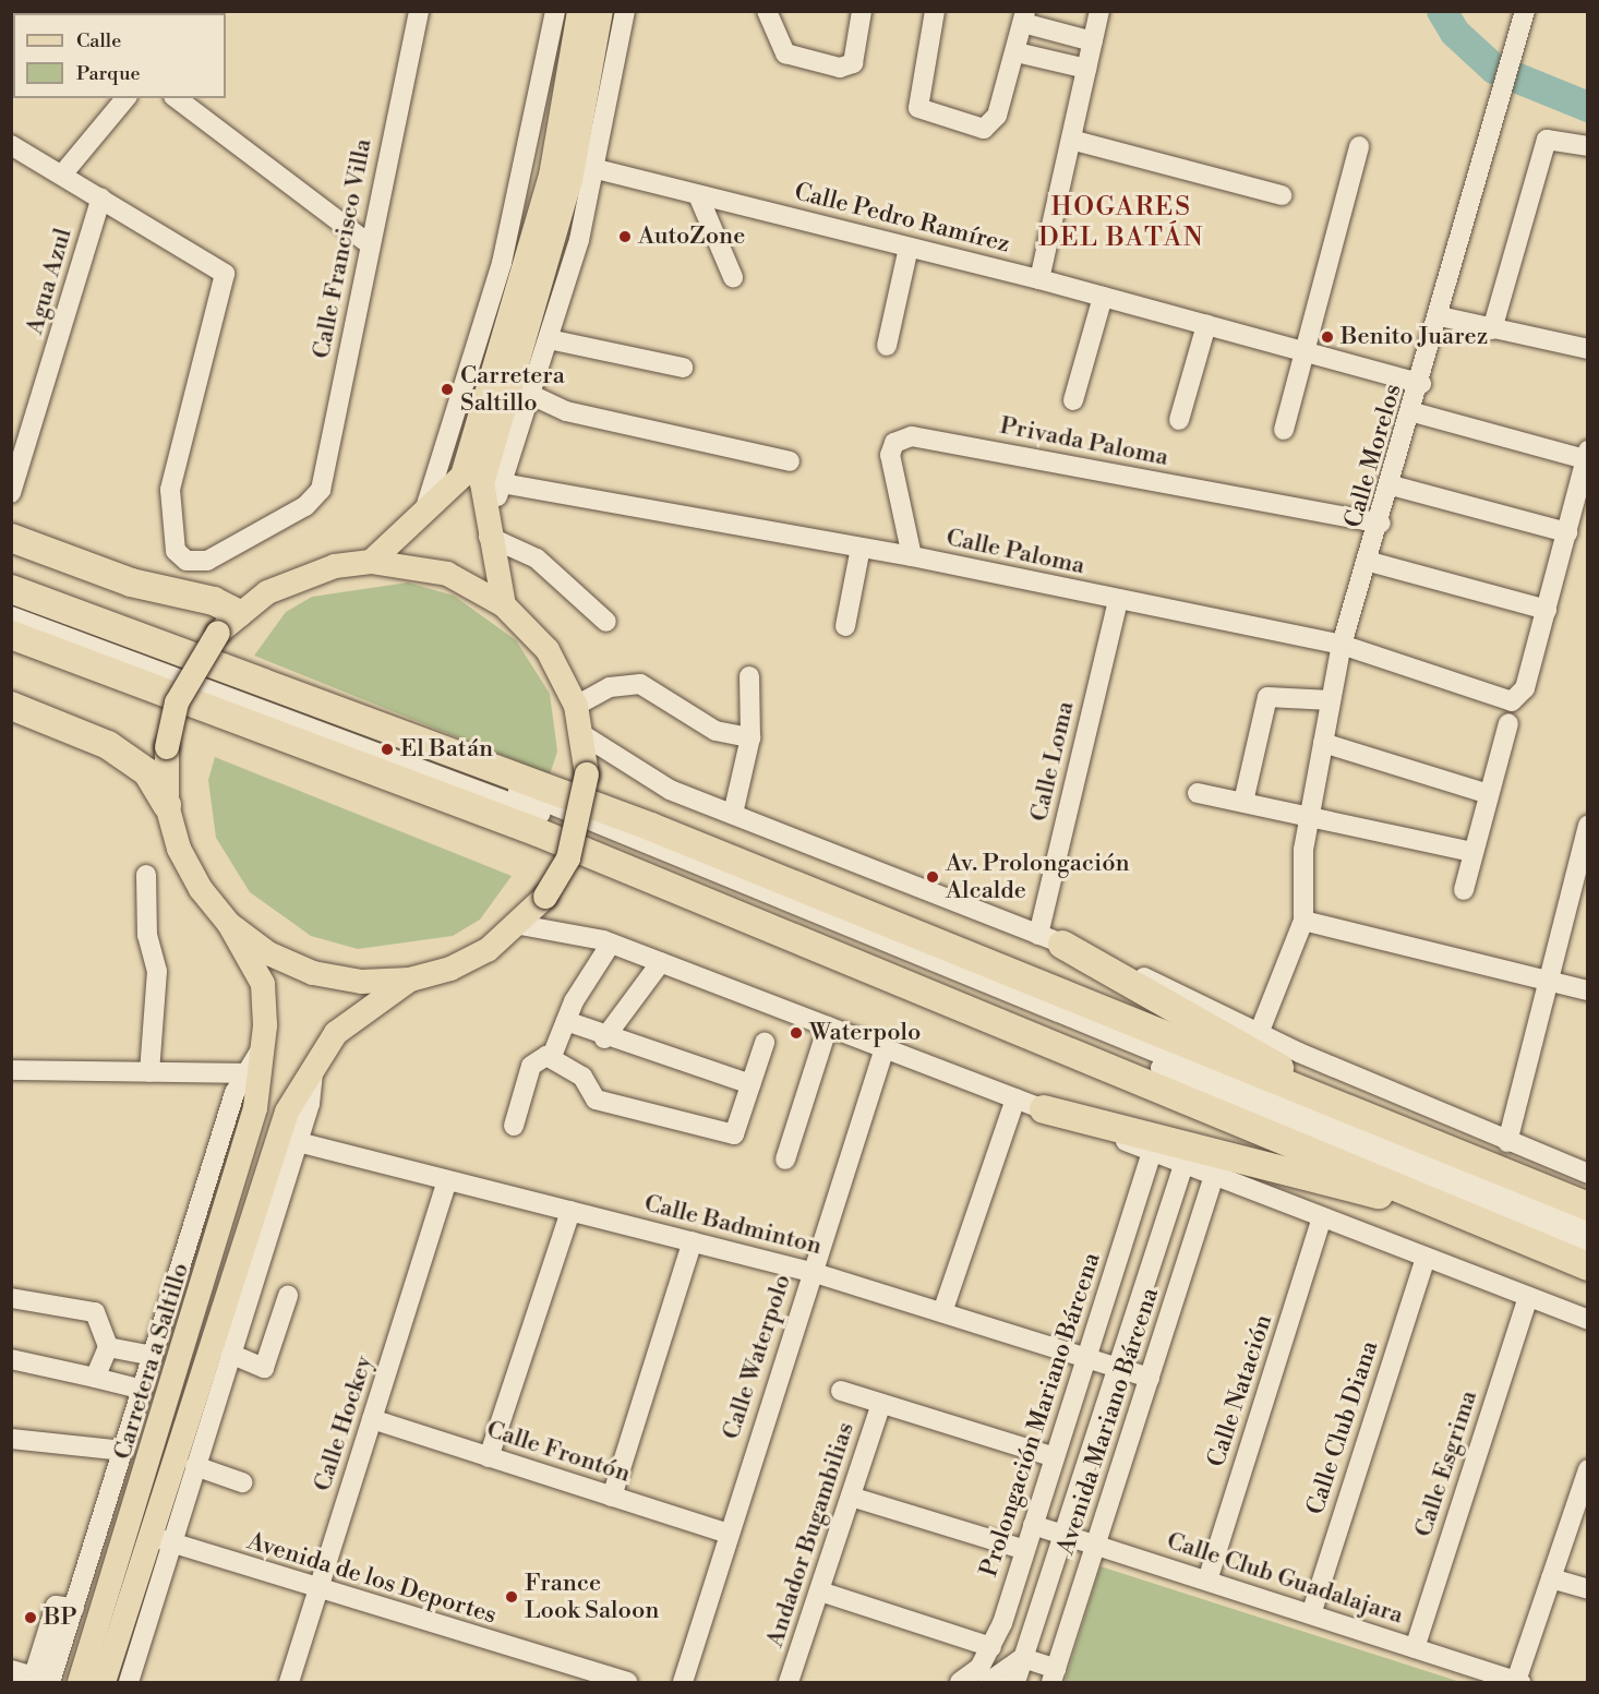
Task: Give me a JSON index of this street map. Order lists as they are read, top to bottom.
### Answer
{
  "streets": {
    "main road": ["Carretera a Saltillo"],
    "street": [
      "Calle Pedro Ramírez",
      "Calle Francisco Villa",
      "Agua Azul",
      "Privada Paloma",
      "Calle Morelos",
      "Calle Paloma",
      "Calle Loma",
      "Calle Badminton",
      "Calle Waterpolo",
      "Calle Natación",
      "Prolongación Mariano Bárcena",
      "Avenida Mariano Bárcena",
      "Calle Hockey",
      "Calle Club Diana",
      "Calle Frontón",
      "Calle Esgrima",
      "Andador Bugambilias",
      "Avenida de los Deportes",
      "Calle Club Guadalajara"
    ]
  },
  "crossings": [
    ["Calle Pedro Ramírez", "Calle Morelos"],
    ["Calle Francisco Villa", "Agua Azul"],
    ["Privada Paloma", "Calle Morelos"],
    ["Privada Paloma", "Calle Paloma"],
    ["Calle Morelos", "Calle Paloma"],
    ["Calle Paloma", "Calle Loma"],
    ["Calle Badminton", "Calle Waterpolo"],
    ["Calle Badminton", "Carretera a Saltillo"],
    ["Calle Badminton", "Prolongación Mariano Bárcena"],
    ["Calle Badminton", "Avenida Mariano Bárcena"],
    ["Calle Badminton", "Calle Hockey"],
    ["Calle Waterpolo", "Calle Frontón"],
    ["Carretera a Saltillo", "Avenida de los Deportes"],
    ["Calle Natación", "Calle Club Guadalajara"],
    ["Prolongación Mariano Bárcena", "Calle Club Guadalajara"],
    ["Avenida Mariano Bárcena", "Calle Club Guadalajara"],
    ["Calle Hockey", "Calle Frontón"],
    ["Calle Hockey", "Avenida de los Deportes"],
    ["Calle Club Diana", "Calle Club Guadalajara"],
    ["Calle Esgrima", "Calle Club Guadalajara"]
  ],
  "districts": ["HOGARES DEL BATÁN"],
  "places": [
    "AutoZone",
    "Benito Juarez",
    "Carretera Saltillo",
    "El Batán",
    "Av. Prolongación Alcalde",
    "Waterpolo",
    "France Look Saloon",
    "BP"
  ],
  "legend": ["Calle", "Parque"]
}
